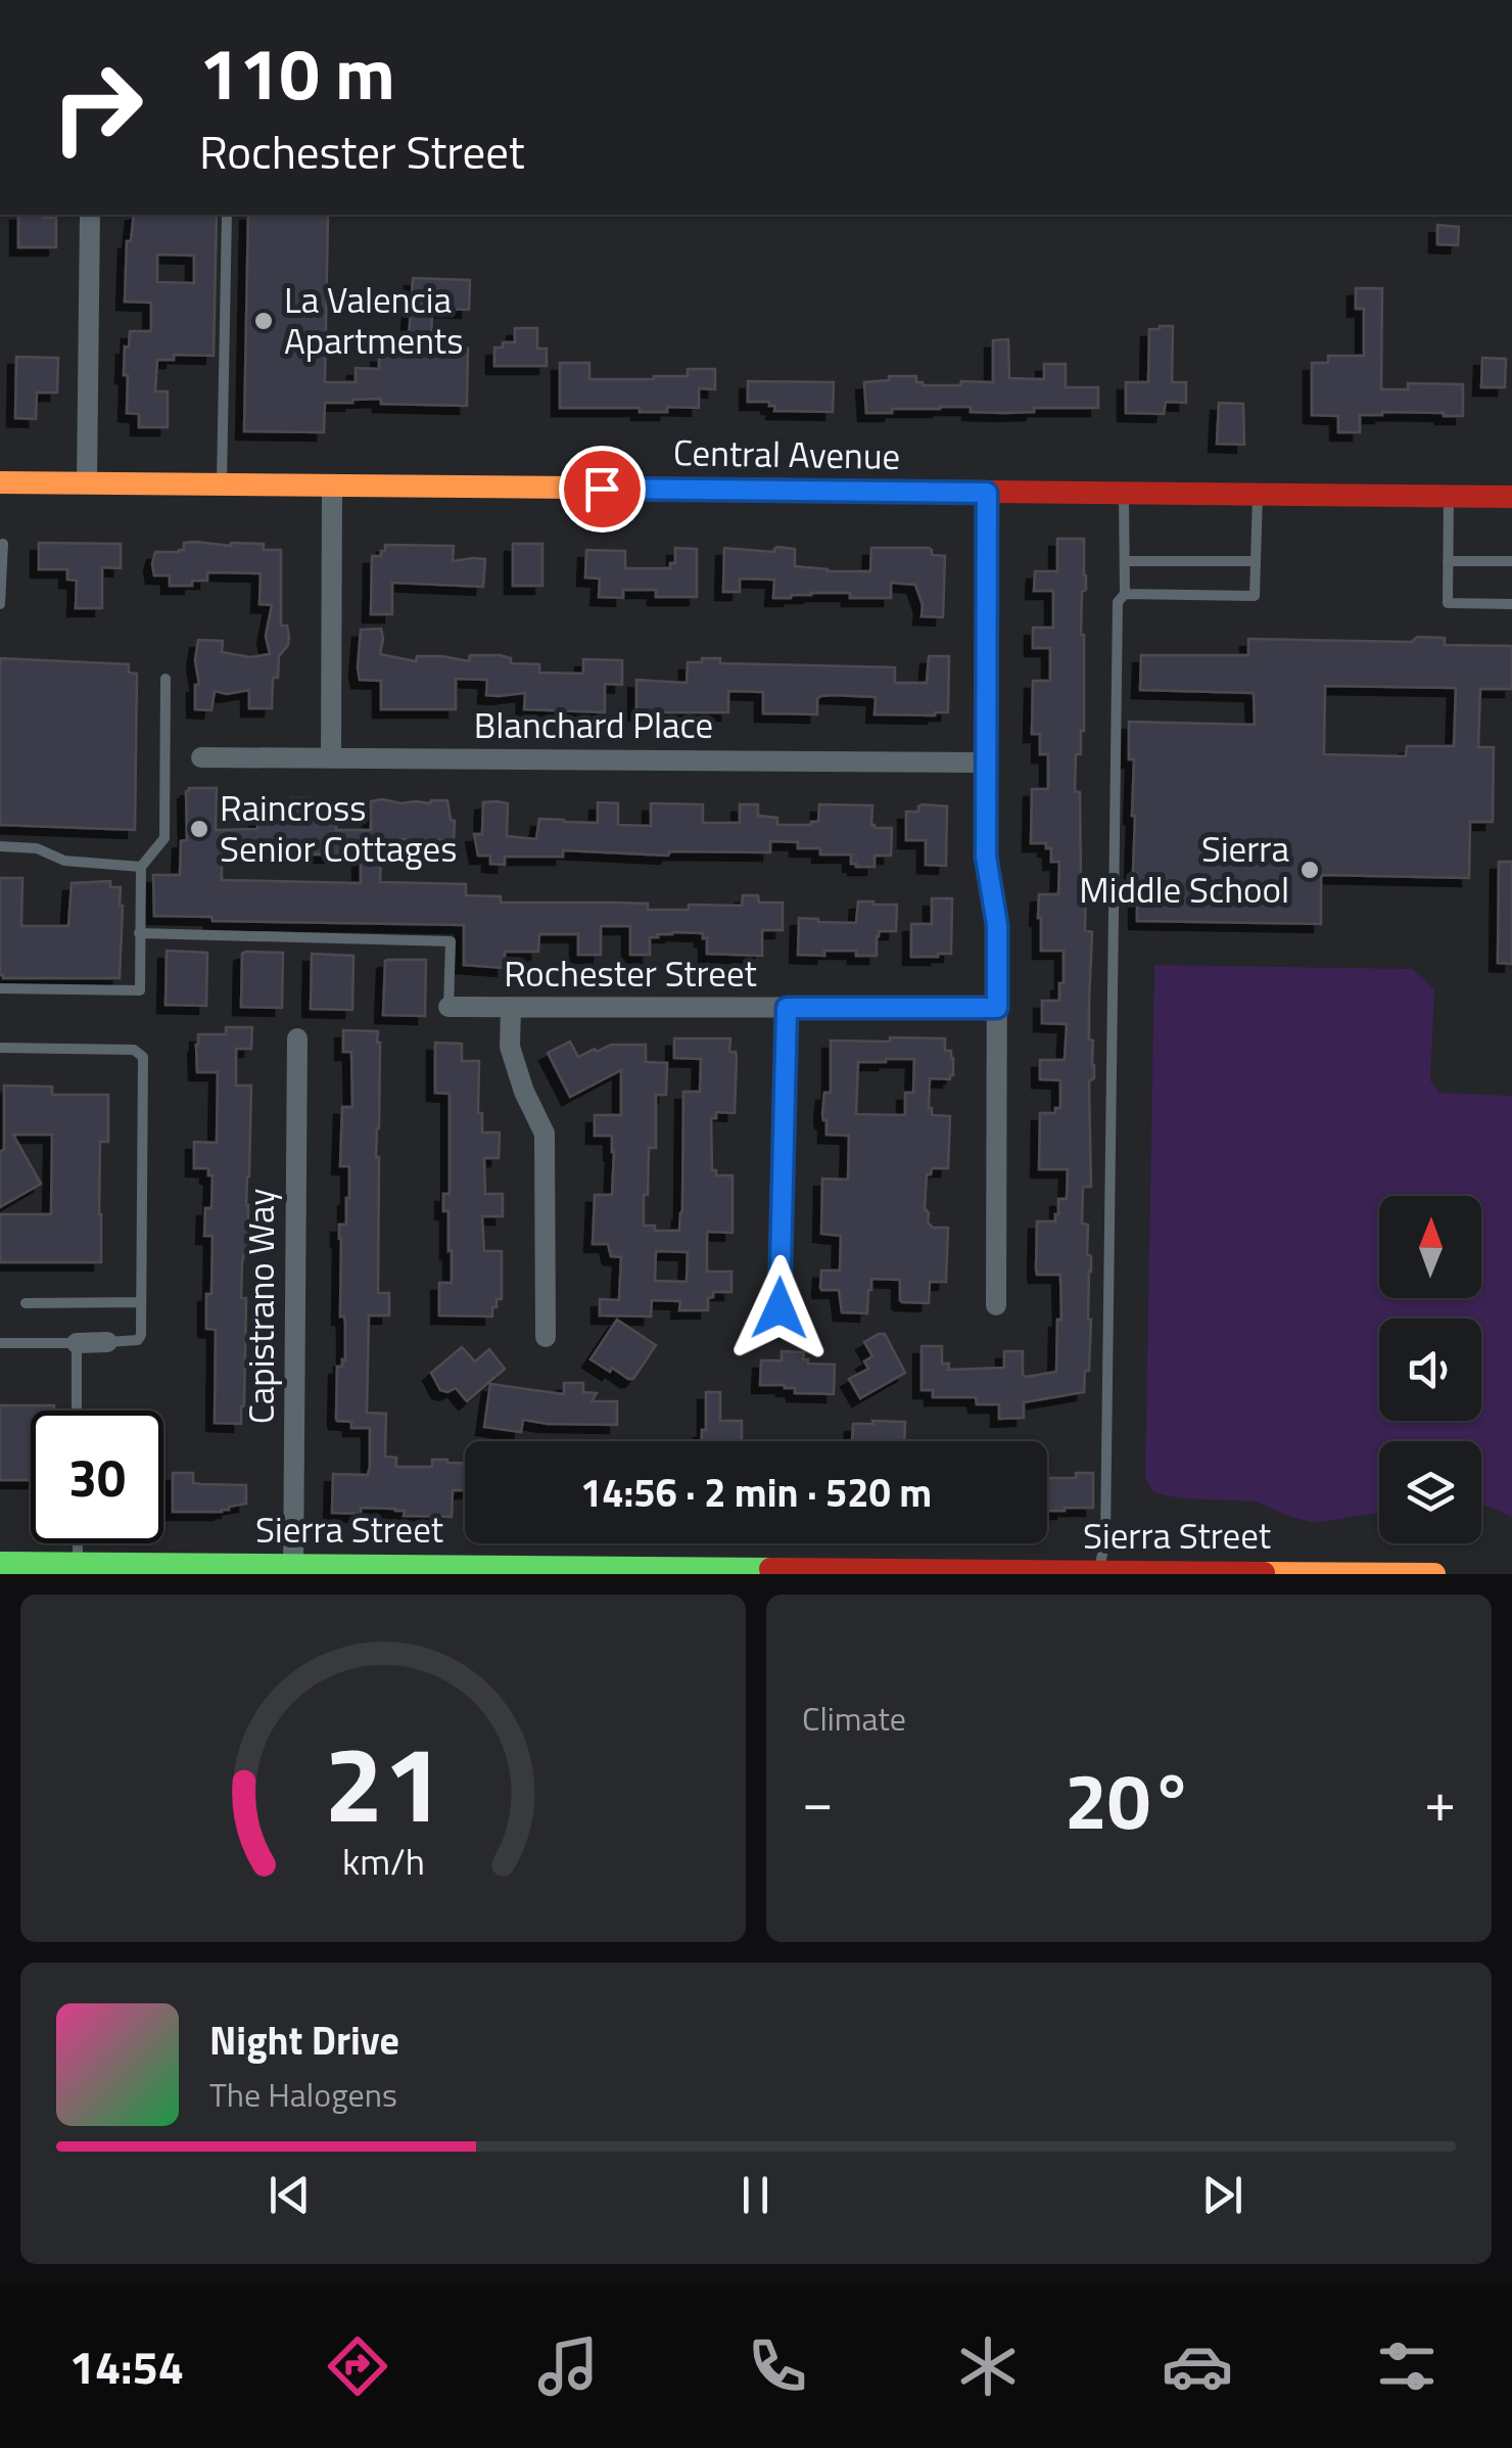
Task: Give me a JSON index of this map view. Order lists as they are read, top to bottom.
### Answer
{
  "streets": {
    "main road": ["Central Avenue", "Sierra Street"],
    "street": ["Blanchard Place", "Rochester Street", "Capistrano Way"]
  },
  "crossings": [
    ["Capistrano Way", "Sierra Street"]
  ],
  "places": ["La Valencia Apartments", "Raincross Senior Cottages", "Sierra Middle School"],
  "north": "top",
  "page": {
    "turn": ["110 m", "Rochester Street"],
    "limit": "30",
    "trip": "14:56 · 2 min · 520 m",
    "tile": "Climate",
    "heat": ["−", "20°", "+"],
    "song": ["Night Drive", "The Halogens"],
    "tabs": "14:54",
    "gauge": ["21", "km/h"]
  }
}
